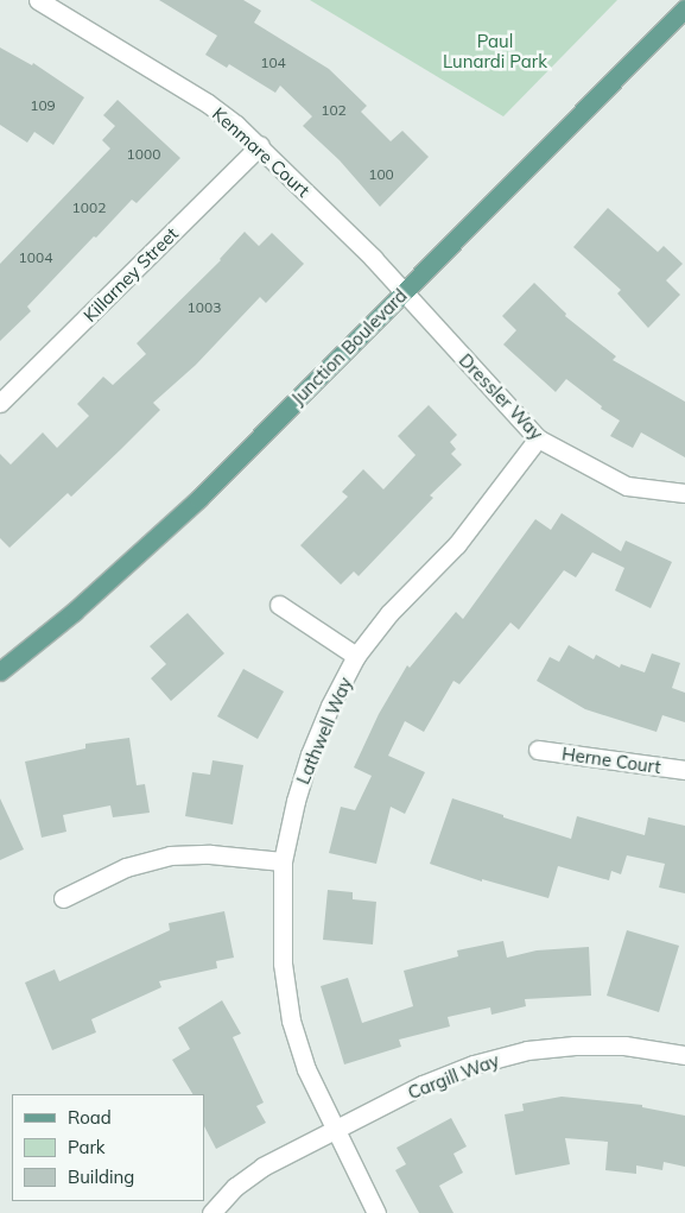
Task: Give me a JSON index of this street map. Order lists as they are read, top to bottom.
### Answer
{
  "streets": {
    "main road": ["Junction Boulevard"],
    "street": [
      "Kenmare Court",
      "Killarney Street",
      "Dressler Way",
      "Lathwell Way",
      "Herne Court",
      "Cargill Way"
    ]
  },
  "crossings": [
    ["Kenmare Court", "Killarney Street"],
    ["Kenmare Court", "Junction Boulevard"],
    ["Kenmare Court", "Dressler Way"],
    ["Junction Boulevard", "Dressler Way"],
    ["Dressler Way", "Lathwell Way"],
    ["Lathwell Way", "Cargill Way"]
  ],
  "parks": ["Paul Lunardi Park"],
  "house_numbers": [
    "104",
    "109",
    "102",
    "1000",
    "100",
    "1002",
    "1004",
    "1003"
  ],
  "legend": ["Road", "Park", "Building"]
}
